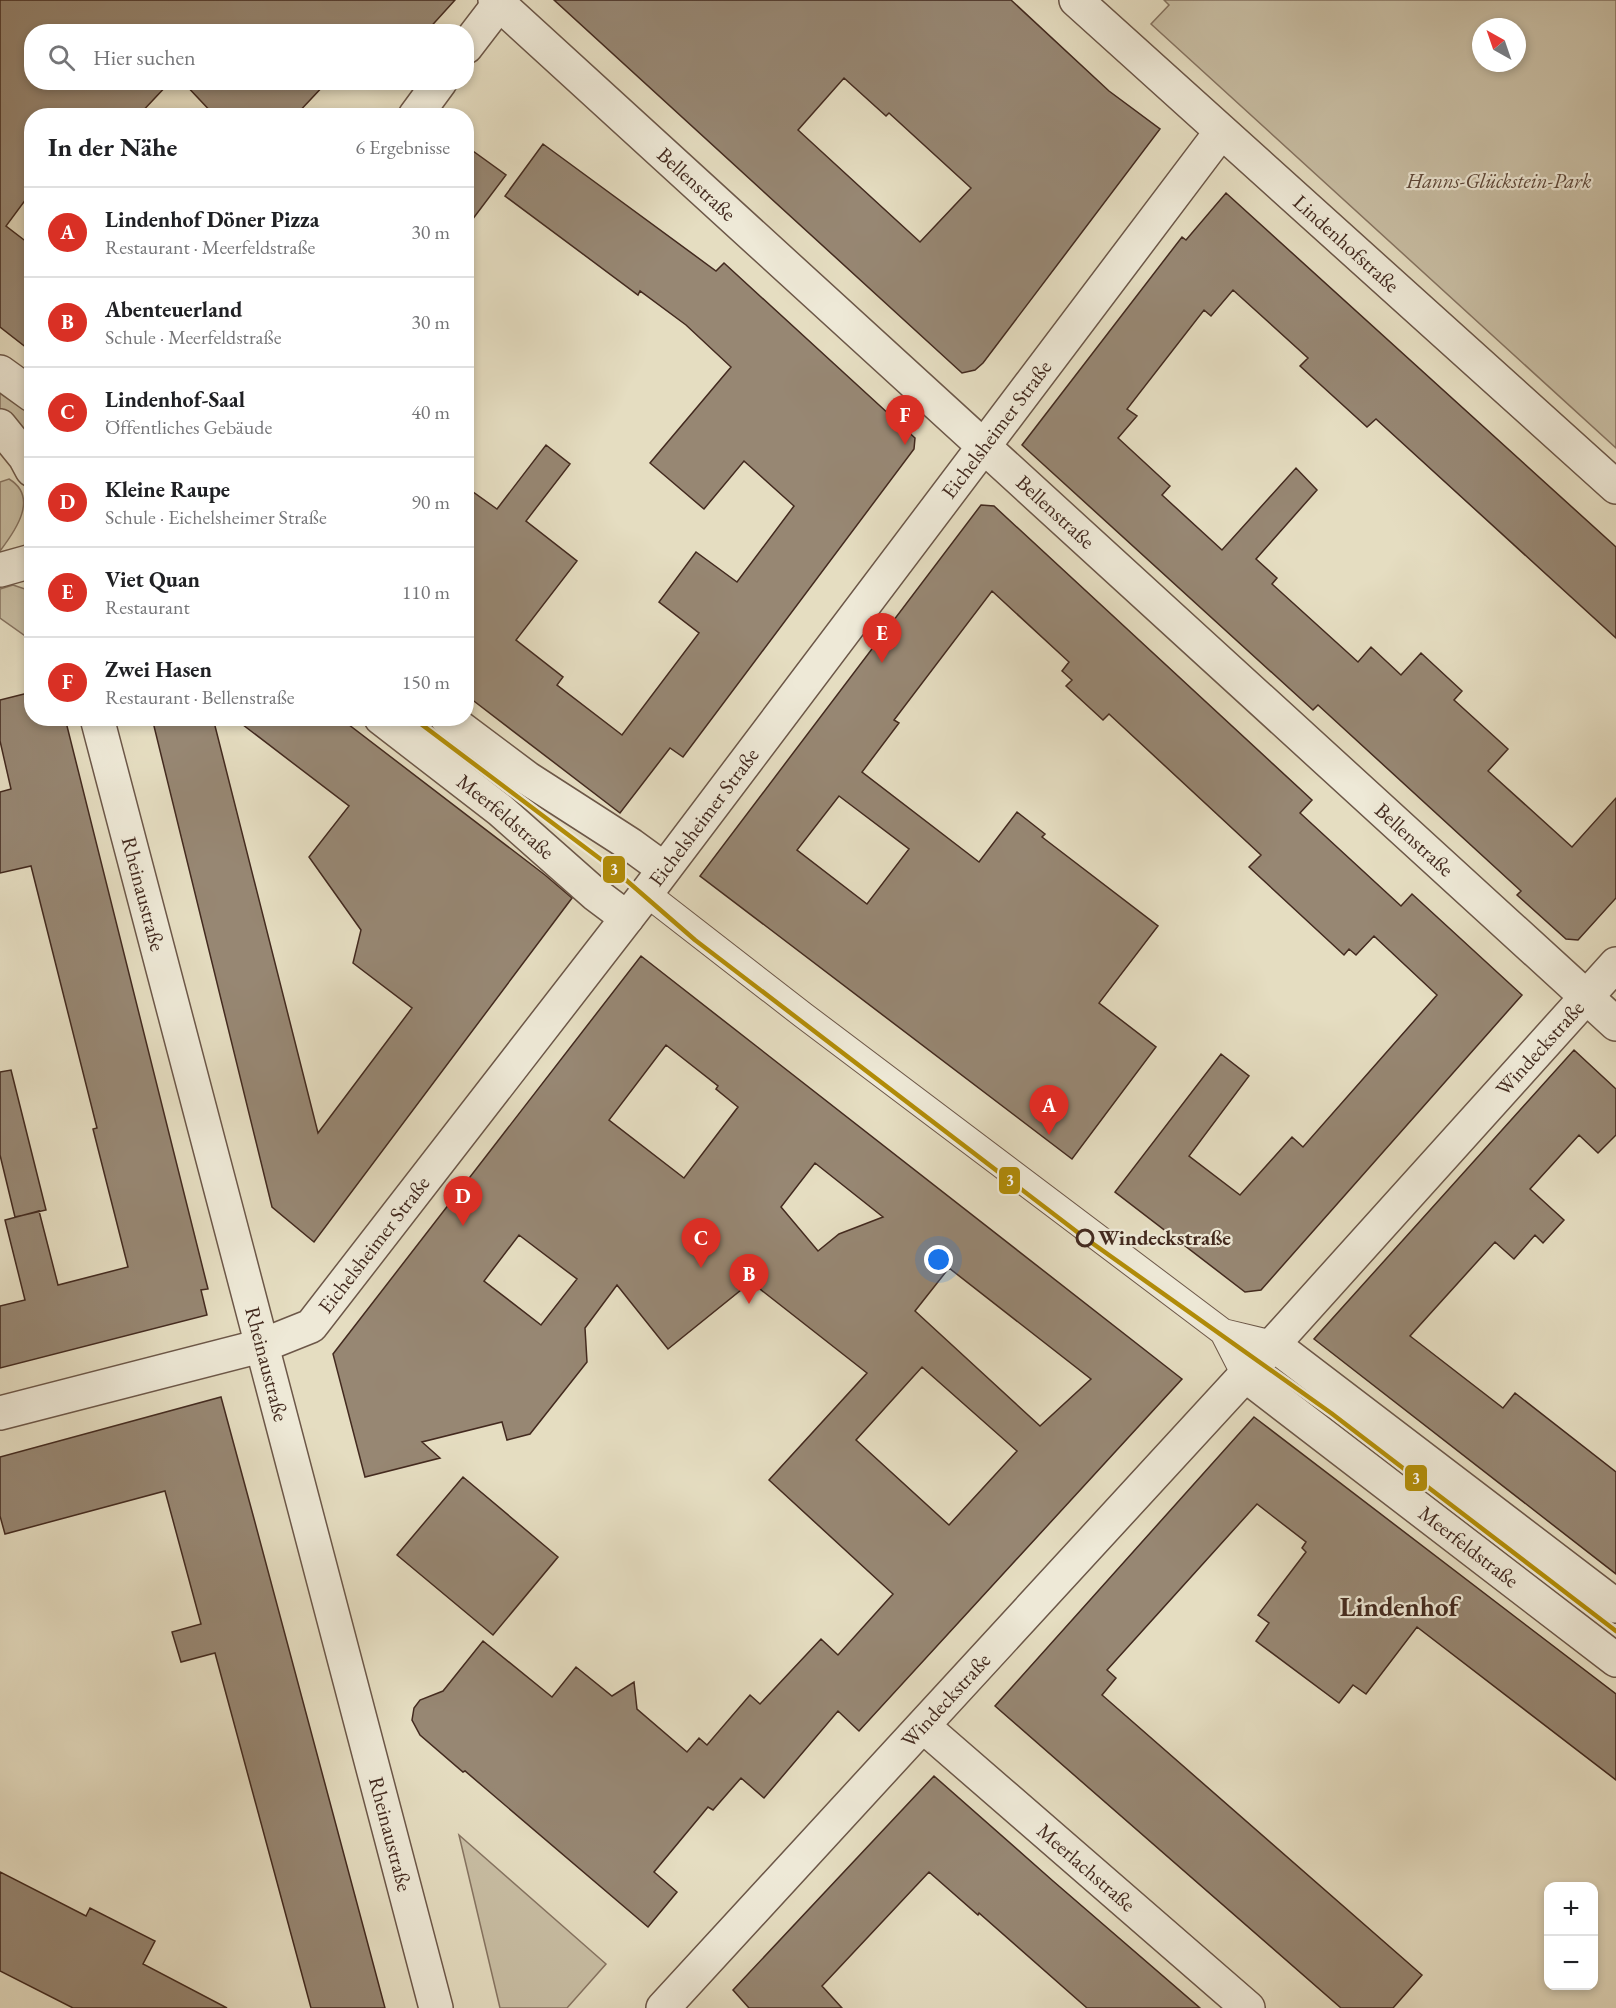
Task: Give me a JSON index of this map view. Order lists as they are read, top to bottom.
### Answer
{
  "streets": {
    "street": [
      "Bellenstraße",
      "Lindenhofstraße",
      "Eichelsheimer Straße",
      "Meerfeldstraße",
      "Rheinaustraße",
      "Windeckstraße",
      "Meerlachstraße"
    ]
  },
  "crossings": [
    ["Bellenstraße", "Eichelsheimer Straße"],
    ["Bellenstraße", "Windeckstraße"],
    ["Lindenhofstraße", "Eichelsheimer Straße"],
    ["Eichelsheimer Straße", "Meerfeldstraße"],
    ["Eichelsheimer Straße", "Rheinaustraße"],
    ["Meerfeldstraße", "Windeckstraße"],
    ["Windeckstraße", "Meerlachstraße"]
  ],
  "districts": ["Lindenhof"],
  "parks": ["Hanns-Glückstein-Park"],
  "places": ["Windeckstraße"],
  "lines": ["transit line 3"],
  "north": "top left",
  "page": {
    "search": "Hier suchen",
    "heading": ["In der Nähe", "6 Ergebnisse"],
    "list": [
      {
        "mark": "A",
        "name": "Lindenhof Döner Pizza",
        "note": "Restaurant · Meerfeldstraße",
        "value": "30 m"
      },
      {
        "mark": "B",
        "name": "Abenteuerland",
        "note": "Schule · Meerfeldstraße",
        "value": "30 m"
      },
      {
        "mark": "C",
        "name": "Lindenhof-Saal",
        "note": "Öffentliches Gebäude",
        "value": "40 m"
      },
      {
        "mark": "D",
        "name": "Kleine Raupe",
        "note": "Schule · Eichelsheimer Straße",
        "value": "90 m"
      },
      {
        "mark": "E",
        "name": "Viet Quan",
        "note": "Restaurant",
        "value": "110 m"
      },
      {
        "mark": "F",
        "name": "Zwei Hasen",
        "note": "Restaurant · Bellenstraße",
        "value": "150 m"
      }
    ],
    "pins": [
      "F",
      "E",
      "A",
      "D",
      "C",
      "B"
    ],
    "map_buttons": ["+", "−"]
  }
}
